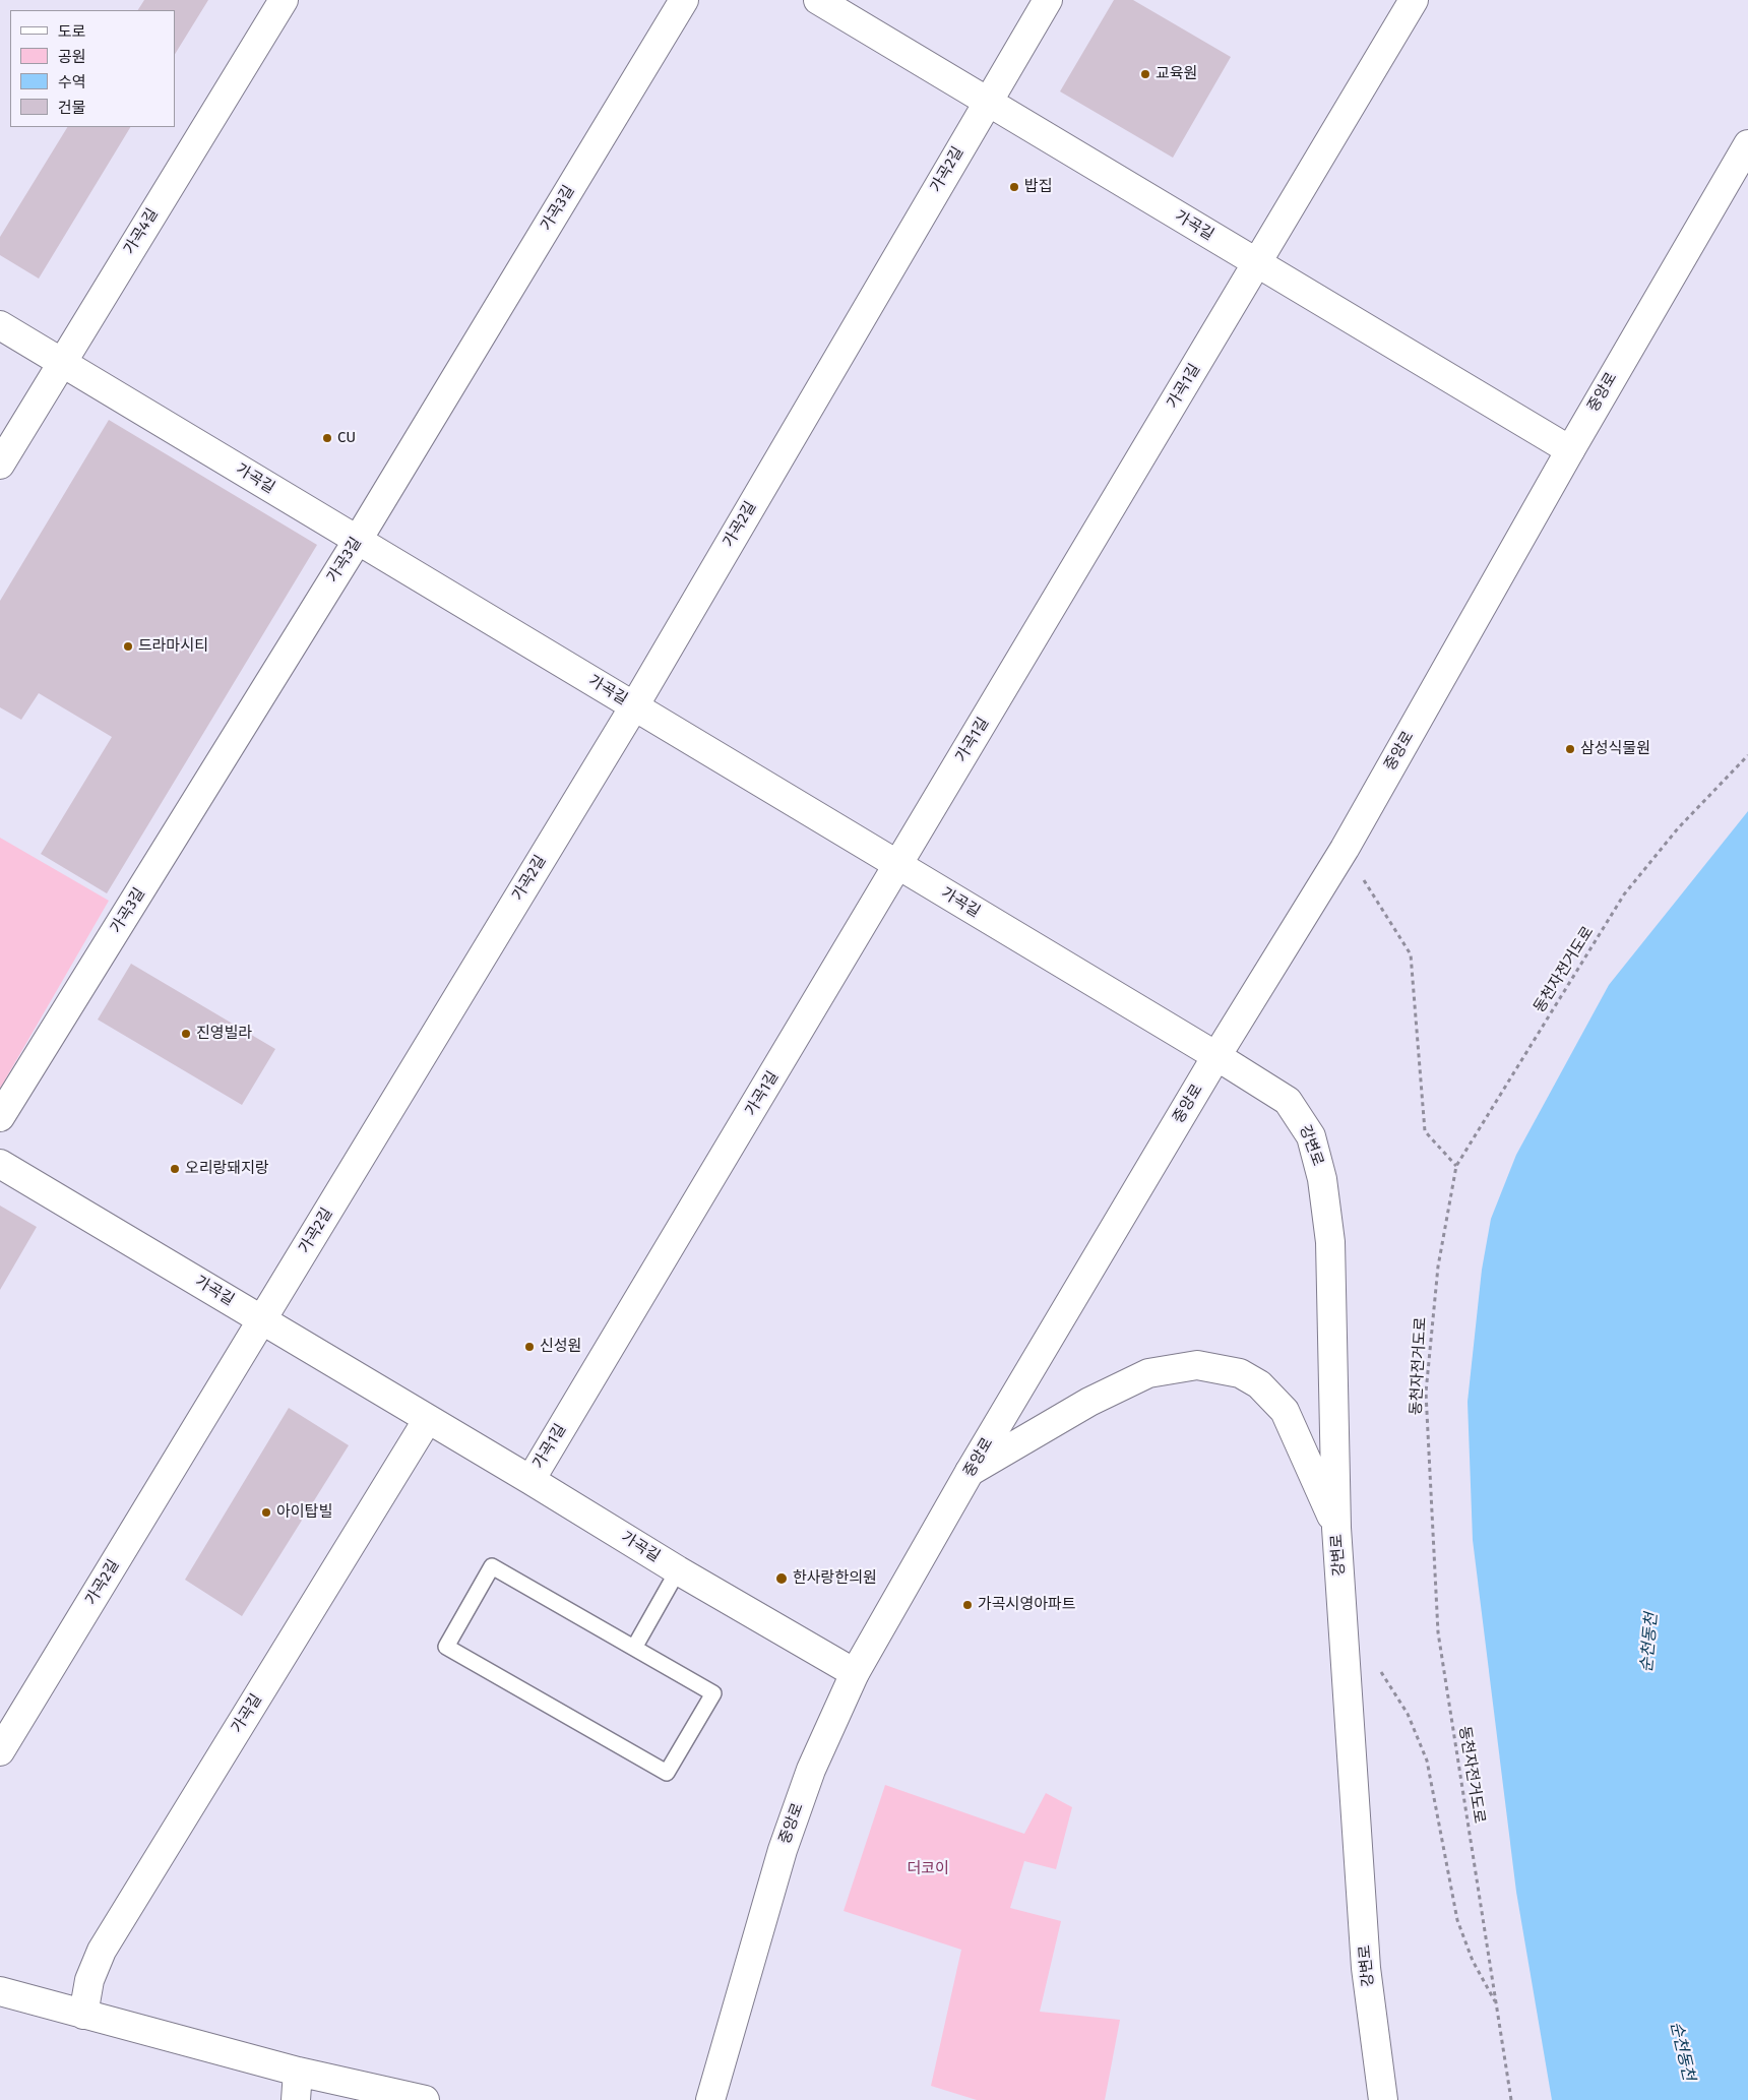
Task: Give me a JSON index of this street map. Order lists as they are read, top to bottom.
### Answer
{
  "streets": {
    "street": [
      "가곡2길",
      "가곡3길",
      "가곡길",
      "가곡4길",
      "가곡1길",
      "중앙로",
      "강변로"
    ],
    "path": ["동천자전거도로"]
  },
  "crossings": [
    ["가곡2길", "가곡길"],
    ["가곡3길", "가곡길"],
    ["가곡길", "가곡4길"],
    ["가곡길", "가곡1길"],
    ["가곡길", "중앙로"],
    ["가곡길", "강변로"],
    ["중앙로", "강변로"]
  ],
  "water": ["순천동천"],
  "parks": ["더코이"],
  "places": [
    "교육원",
    "밥집",
    "CU",
    "드라마시티",
    "삼성식물원",
    "진영빌라",
    "오리랑돼지랑",
    "신성원",
    "아이탑빌",
    "한사랑한의원",
    "가곡시영아파트"
  ],
  "legend": [
    "도로",
    "공원",
    "수역",
    "건물"
  ]
}
